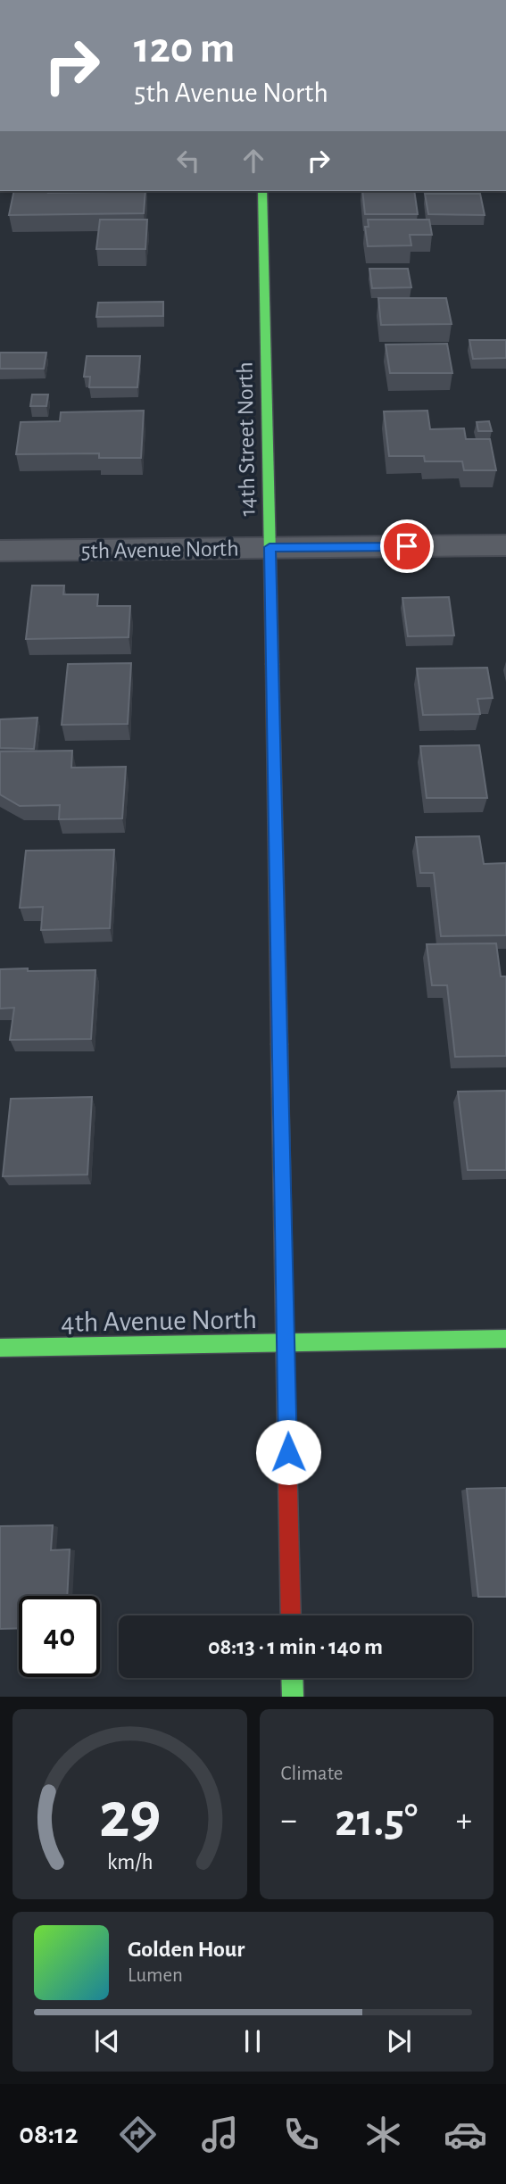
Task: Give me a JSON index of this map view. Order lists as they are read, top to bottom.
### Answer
{
  "streets": {
    "street": ["14th Street North", "5th Avenue North", "4th Avenue North"]
  },
  "crossings": [
    ["14th Street North", "5th Avenue North"],
    ["14th Street North", "4th Avenue North"]
  ],
  "page": {
    "turn": ["120 m", "5th Avenue North"],
    "limit": "40",
    "trip": "08:13 · 1 min · 140 m",
    "tile": "Climate",
    "heat": ["−", "21.5°", "+"],
    "song": ["Golden Hour", "Lumen"],
    "tabs": "08:12",
    "gauge": ["29", "km/h"]
  }
}
